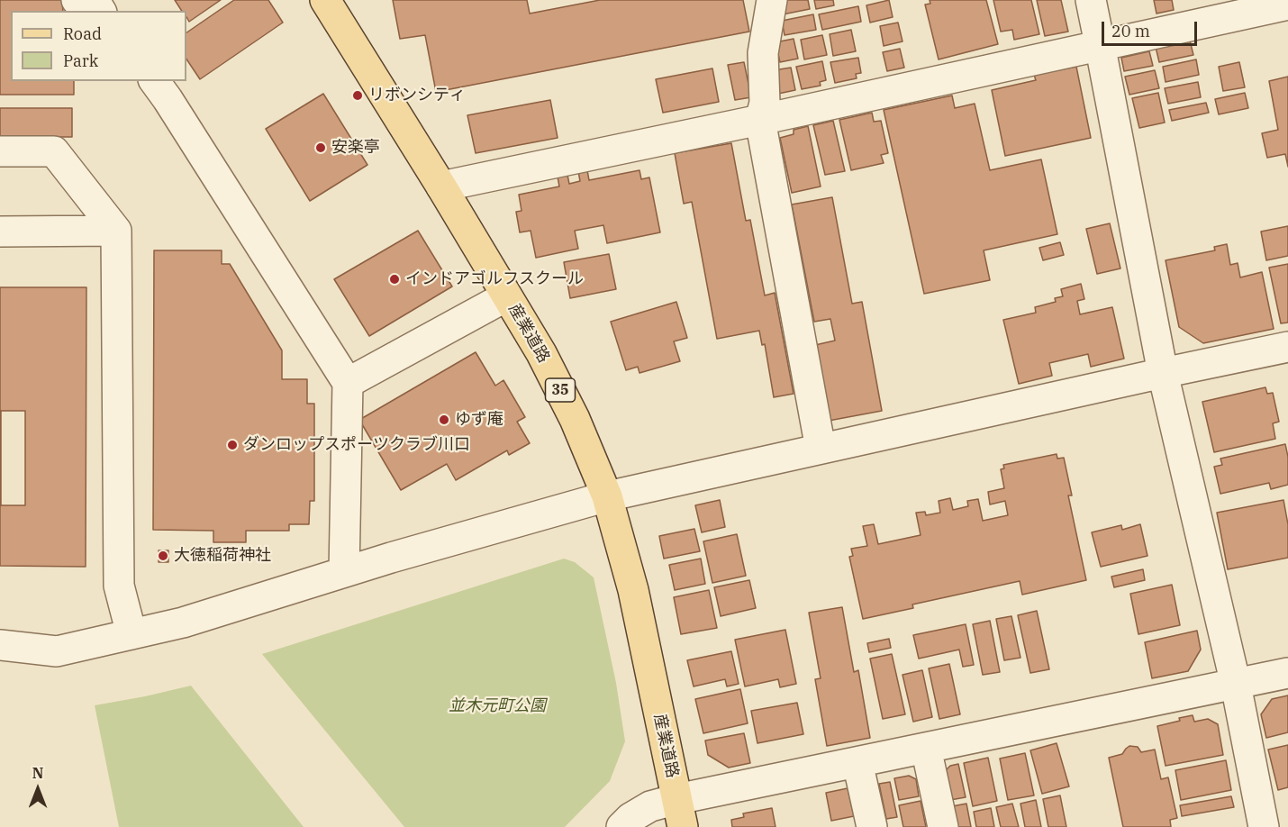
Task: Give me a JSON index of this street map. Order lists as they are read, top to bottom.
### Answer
{
  "streets": {
    "main road": ["産業道路", "35"]
  },
  "parks": ["並木元町公園"],
  "places": [
    "リボンシティ",
    "安楽亭",
    "インドアゴルフスクール",
    "ゆず庵",
    "ダンロップスポーツクラブ川口",
    "大徳稲荷神社"
  ],
  "legend": ["Road", "Park"],
  "scale_bar": "20 m",
  "north": "top"
}
